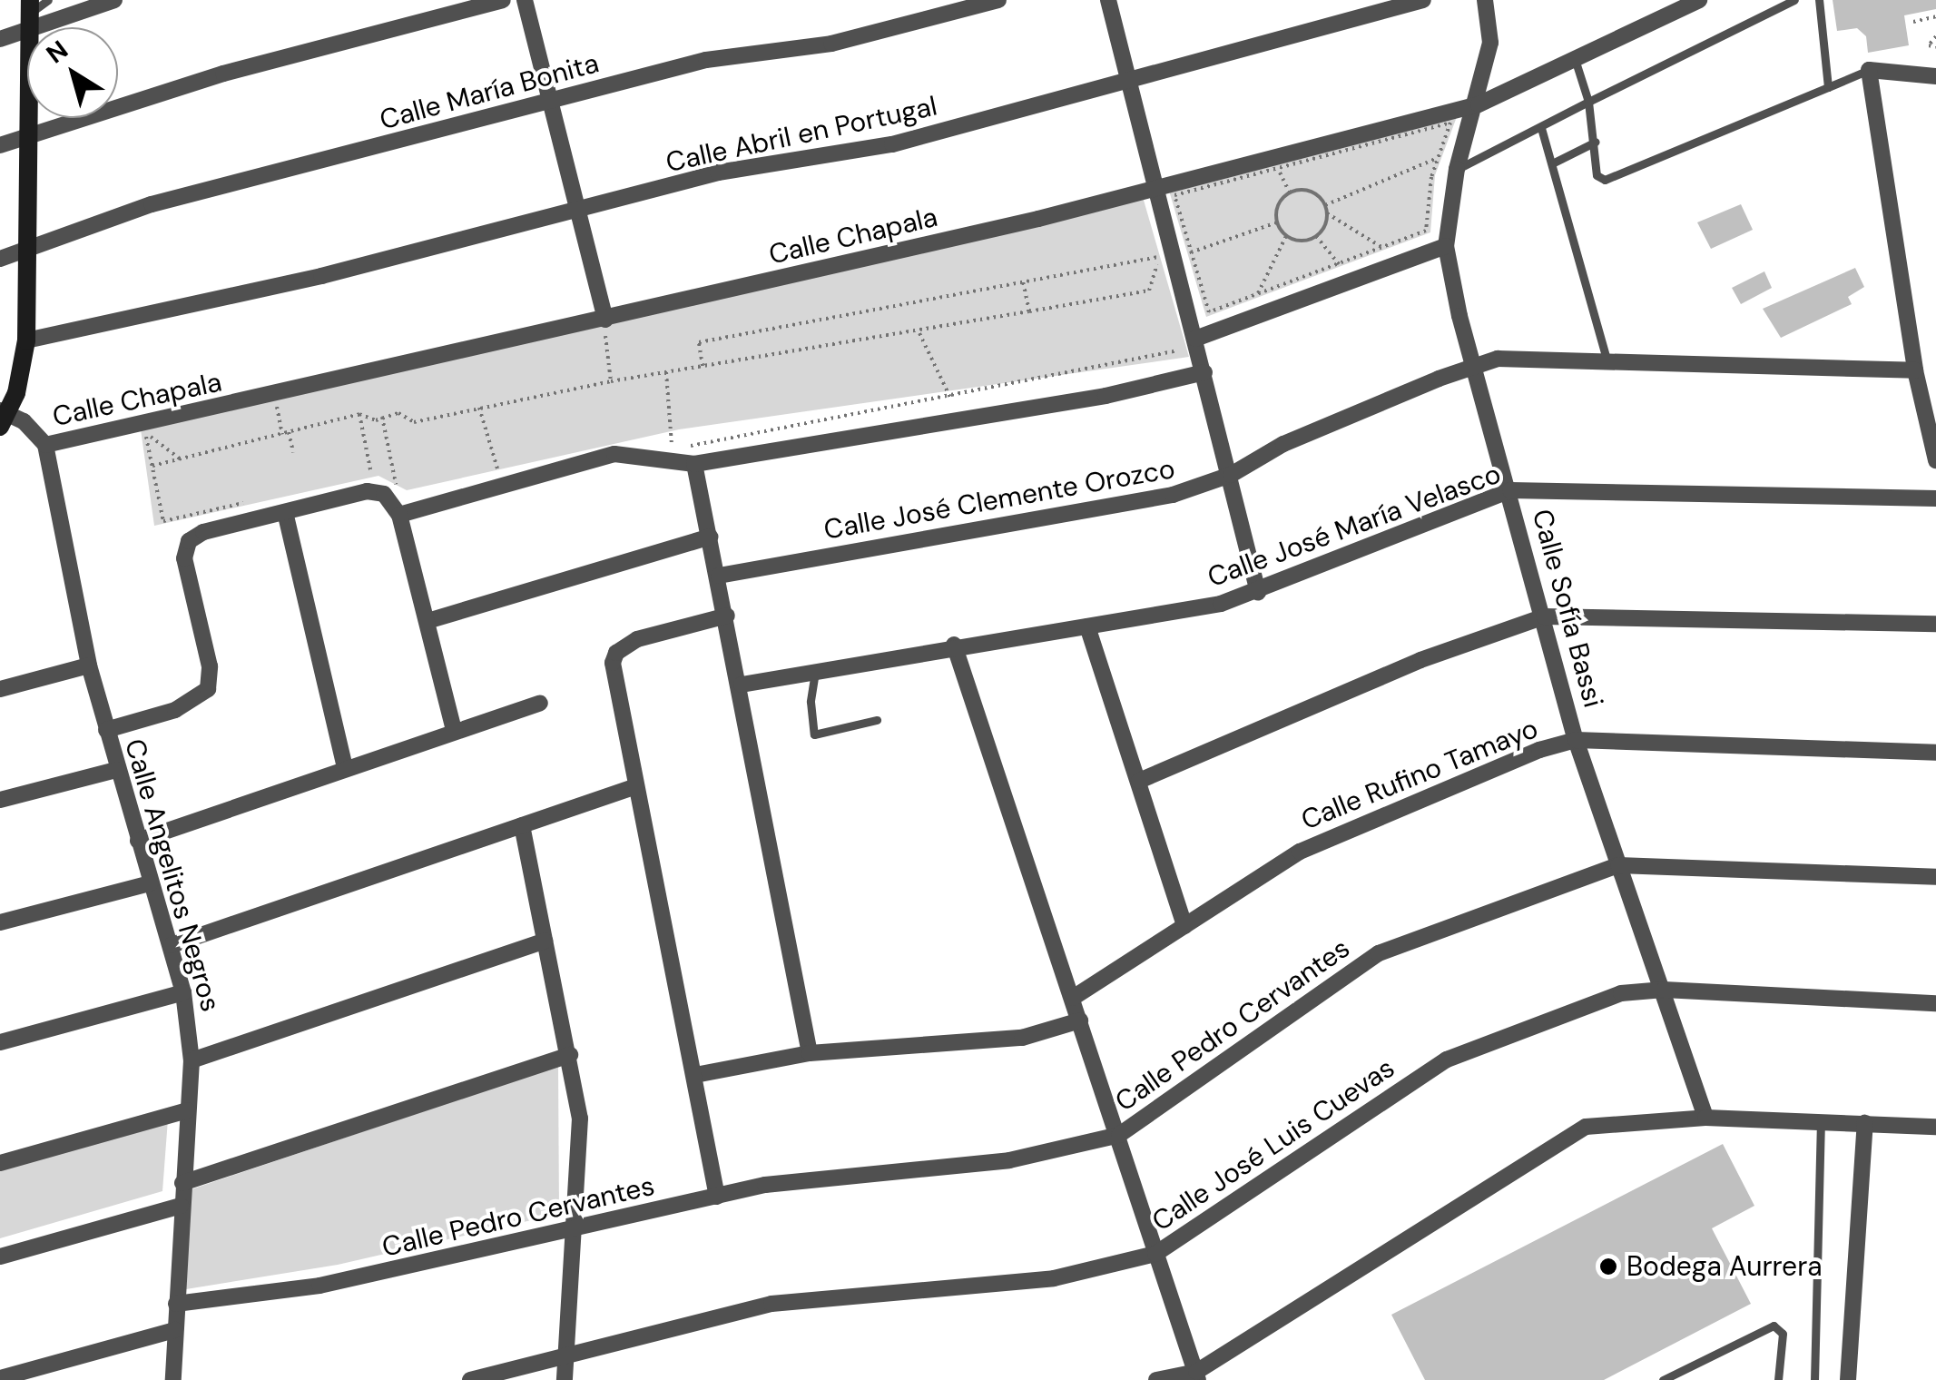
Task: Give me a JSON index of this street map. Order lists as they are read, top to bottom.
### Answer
{
  "streets": {
    "street": [
      "Calle María Bonita",
      "Calle Abril en Portugal",
      "Calle Chapala",
      "Calle José Clemente Orozco",
      "Calle José María Velasco",
      "Calle Sofía Bassi",
      "Calle Rufino Tamayo",
      "Calle Angelitos Negros",
      "Calle Pedro Cervantes",
      "Calle José Luis Cuevas"
    ]
  },
  "crossings": [
    ["Calle Chapala", "Calle Sofía Bassi"],
    ["Calle Chapala", "Calle Angelitos Negros"],
    ["Calle José Clemente Orozco", "Calle Sofía Bassi"],
    ["Calle José María Velasco", "Calle Sofía Bassi"],
    ["Calle Sofía Bassi", "Calle Rufino Tamayo"],
    ["Calle Sofía Bassi", "Calle Pedro Cervantes"],
    ["Calle Sofía Bassi", "Calle José Luis Cuevas"],
    ["Calle Angelitos Negros", "Calle Pedro Cervantes"]
  ],
  "places": ["Bodega Aurrera"],
  "north": "top left"
}
